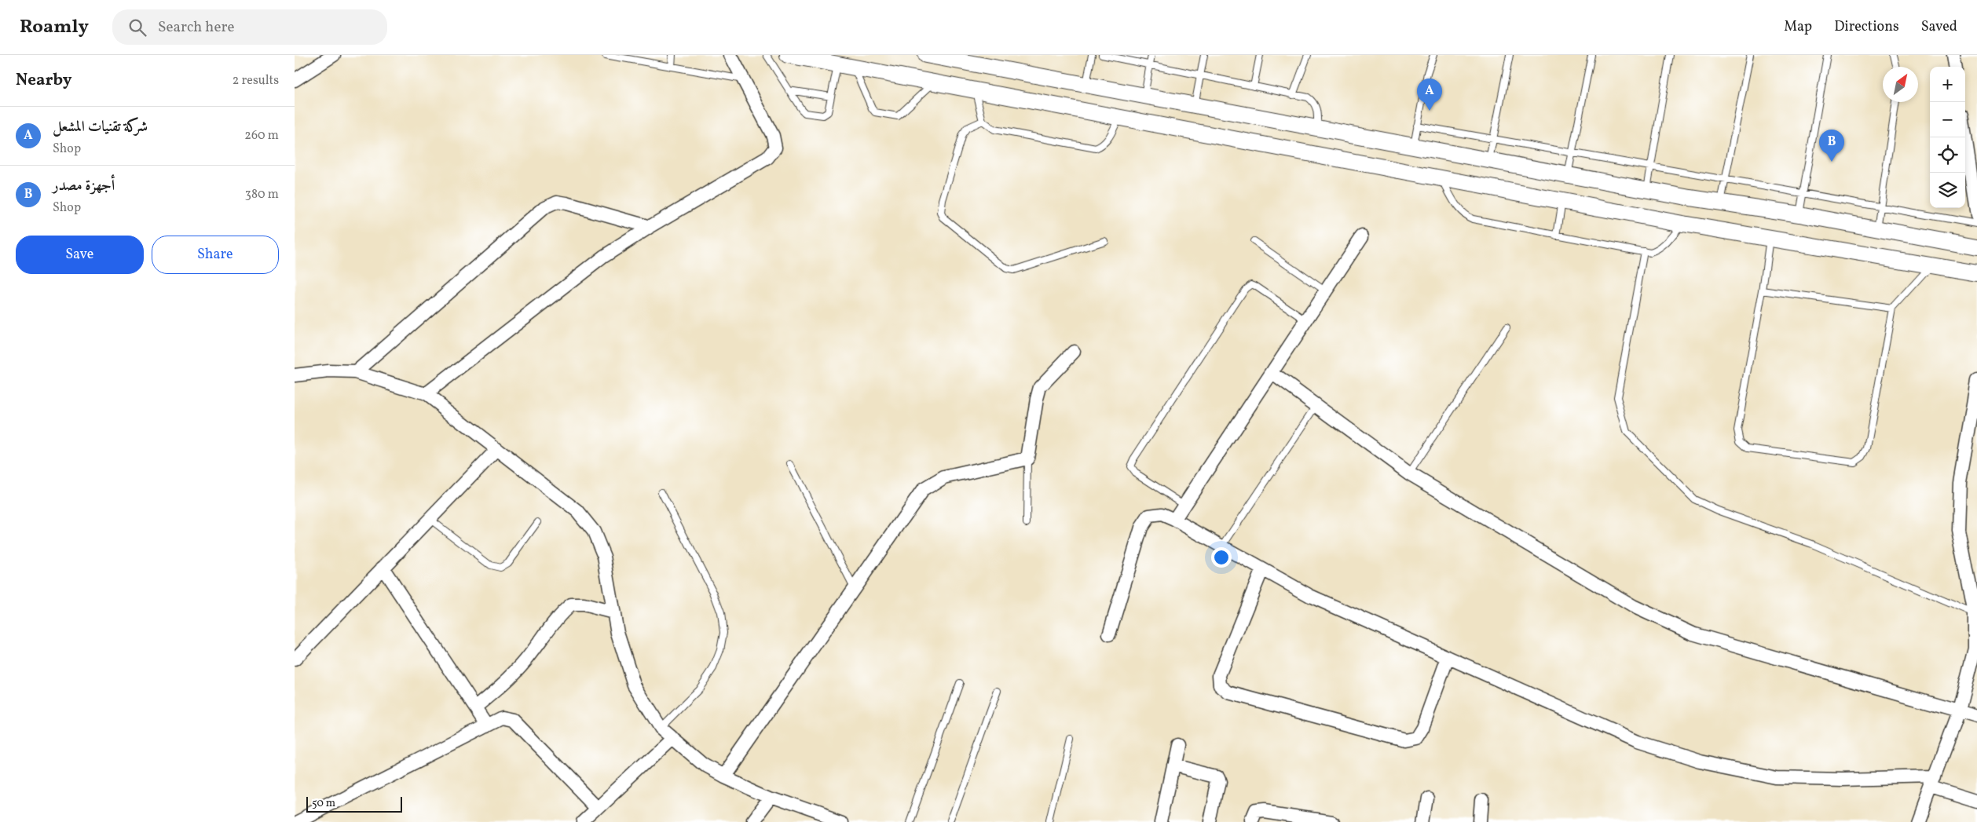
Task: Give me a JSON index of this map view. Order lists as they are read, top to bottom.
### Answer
{
  "scale_bar": "50 m",
  "north": "top right",
  "page": {
    "header": "Roamly",
    "search": "Search here",
    "nav": ["Map", "Directions", "Saved"],
    "heading": ["Nearby", "2 results"],
    "map_buttons": ["+", "−"],
    "pins": ["A", "B"],
    "list": [
      {
        "mark": "A",
        "name": "شركة تقنيات المشعل",
        "note": "Shop",
        "value": "260 m"
      },
      {
        "mark": "B",
        "name": "أجهزة مصدر",
        "note": "Shop",
        "value": "380 m"
      }
    ],
    "buttons": ["Save", "Share"],
    "scale": "50 m"
  }
}
